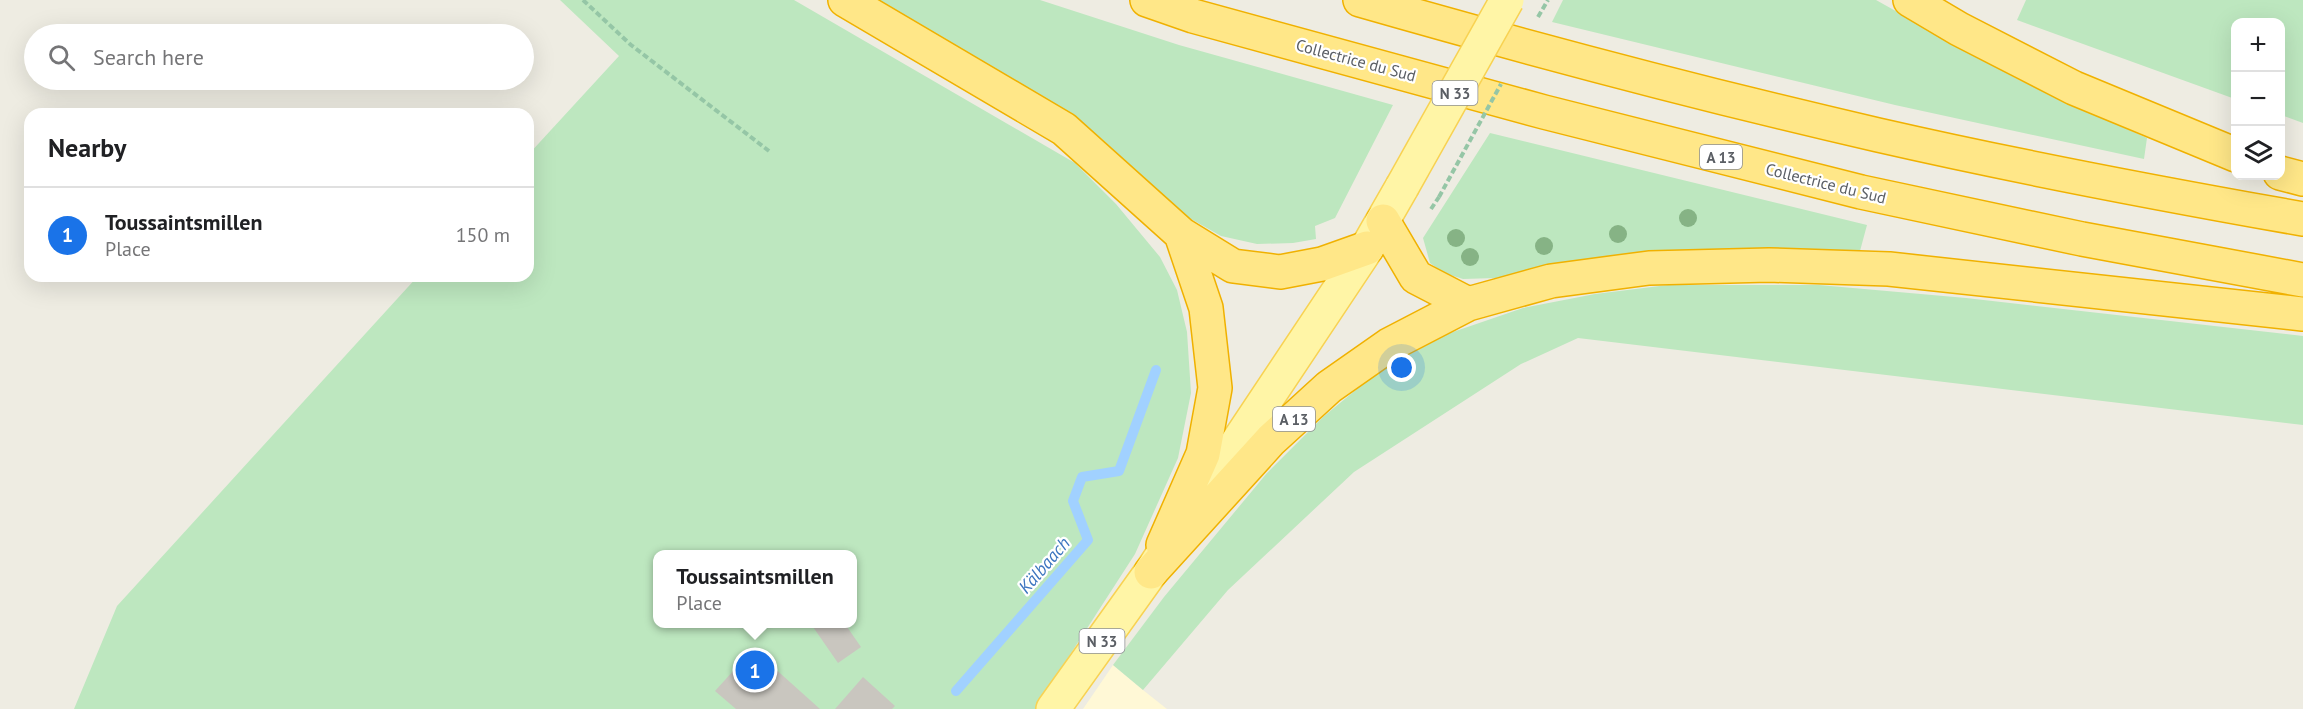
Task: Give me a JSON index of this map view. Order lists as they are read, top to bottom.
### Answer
{
  "streets": {
    "highway": ["Collectrice du Sud", "A 13"],
    "main road": ["N 33"]
  },
  "crossings": [
    ["N 33", "A 13"]
  ],
  "water": ["Kälbaach"],
  "page": {
    "map_buttons": ["+", "−"],
    "search": "Search here",
    "heading": "Nearby",
    "list": [
      {
        "mark": "1",
        "name": "Toussaintsmillen",
        "note": "Place",
        "value": "150 m"
      }
    ],
    "popup": ["Toussaintsmillen", "Place"],
    "pins": "1"
  }
}
